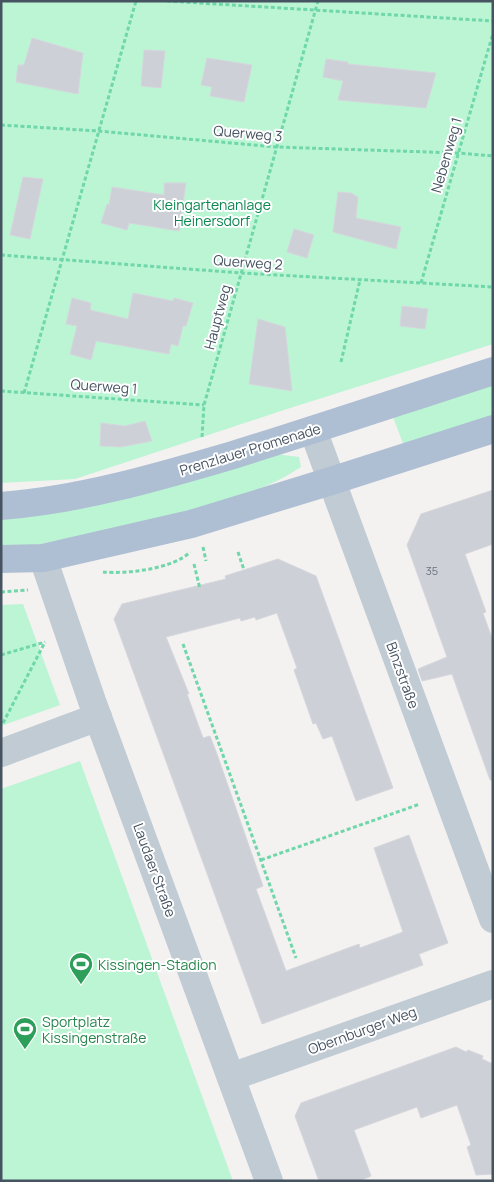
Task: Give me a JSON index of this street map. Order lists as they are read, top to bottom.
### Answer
{
  "streets": {
    "main road": ["Prenzlauer Promenade"],
    "street": ["Binzstraße", "Laudaer Straße", "Obernburger Weg"],
    "path": [
      "Querweg 3",
      "Nebenweg 1",
      "Querweg 2",
      "Hauptweg",
      "Querweg 1"
    ]
  },
  "crossings": [
    ["Querweg 3", "Nebenweg 1"],
    ["Querweg 3", "Hauptweg"],
    ["Nebenweg 1", "Querweg 2"],
    ["Querweg 2", "Hauptweg"],
    ["Hauptweg", "Querweg 1"],
    ["Prenzlauer Promenade", "Binzstraße"],
    ["Laudaer Straße", "Obernburger Weg"]
  ],
  "parks": ["Kleingartenanlage Heinersdorf"],
  "places": {
    "sports": ["Kissingen-Stadion", "Sportplatz Kissingenstraße"]
  },
  "house_numbers": ["35"]
}
